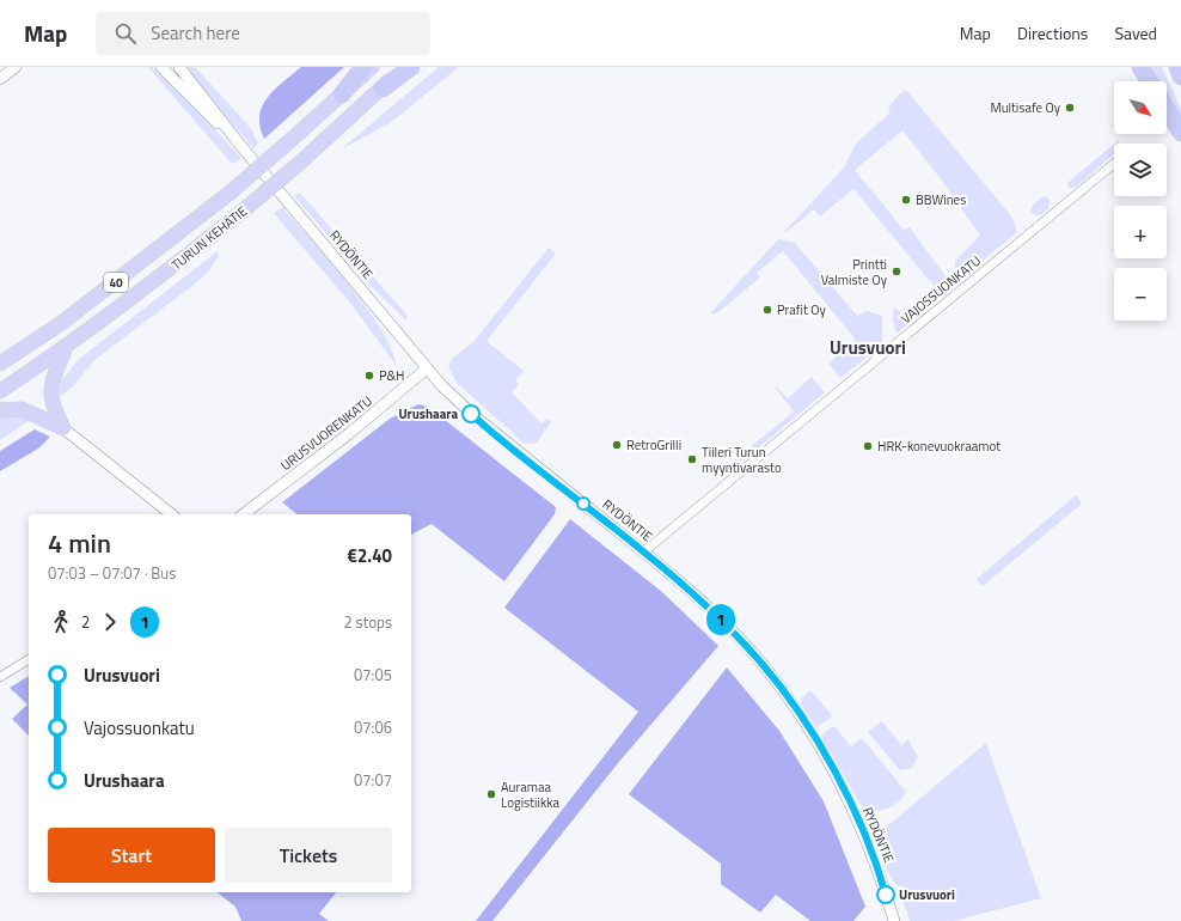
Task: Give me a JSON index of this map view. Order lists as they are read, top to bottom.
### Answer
{
  "streets": {
    "highway": ["TURUN KEHÄTIE", "40"],
    "street": ["RYDÖNTIE", "VAJOSSUONKATU", "URUSVUORENKATU"]
  },
  "crossings": [
    ["RYDÖNTIE", "VAJOSSUONKATU"],
    ["RYDÖNTIE", "URUSVUORENKATU"]
  ],
  "districts": ["Urusvuori"],
  "places": [
    "Multisafe Oy",
    "BBWines",
    "Printti Valmiste Oy",
    "Prafit Oy",
    "P&H",
    "Urushaara",
    "RetroGrilli",
    "HRK-konevuokraamot",
    "Tiileri Turun myyntivarasto",
    "Auramaa Logistiikka",
    "Urusvuori"
  ],
  "lines": ["bus line 1"],
  "north": "bottom right",
  "page": {
    "header": "Map",
    "search": "Search here",
    "nav": ["Map", "Directions", "Saved"],
    "on_map": "1",
    "map_buttons": ["+", "−"],
    "heading": ["4 min", "07:03 – 07:07 · Bus", "€2.40"],
    "legs": ["2", "1", "2 stops"],
    "list": [
      {
        "name": "Urusvuori",
        "value": "07:05"
      },
      {
        "name": "Vajossuonkatu",
        "value": "07:06"
      },
      {
        "name": "Urushaara",
        "value": "07:07"
      }
    ],
    "buttons": ["Start", "Tickets"]
  }
}
